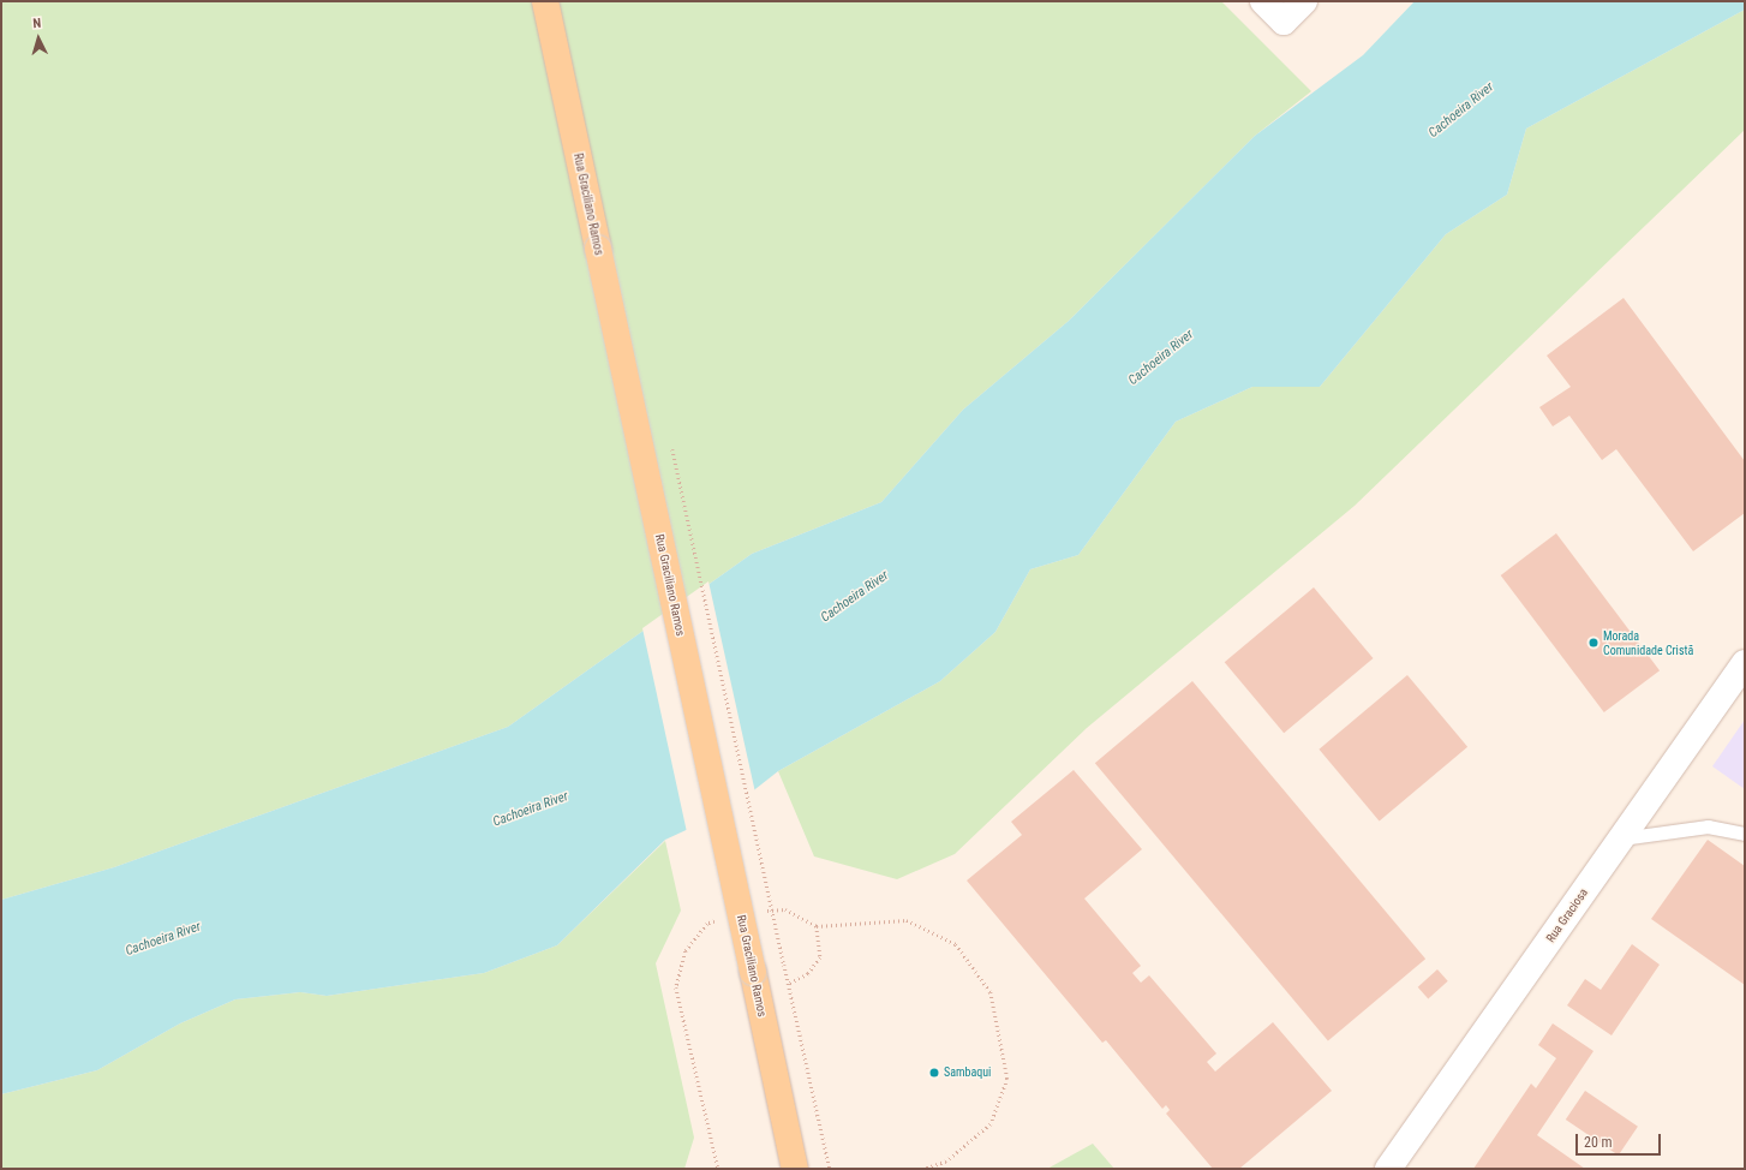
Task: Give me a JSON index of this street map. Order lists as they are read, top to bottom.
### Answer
{
  "streets": {
    "main road": ["Rua Graciliano Ramos"],
    "street": ["Rua Graciosa"]
  },
  "water": ["Cachoeira River"],
  "places": ["Morada Comunidade Cristã", "Sambaqui"],
  "scale_bar": "20 m",
  "north": "top"
}
